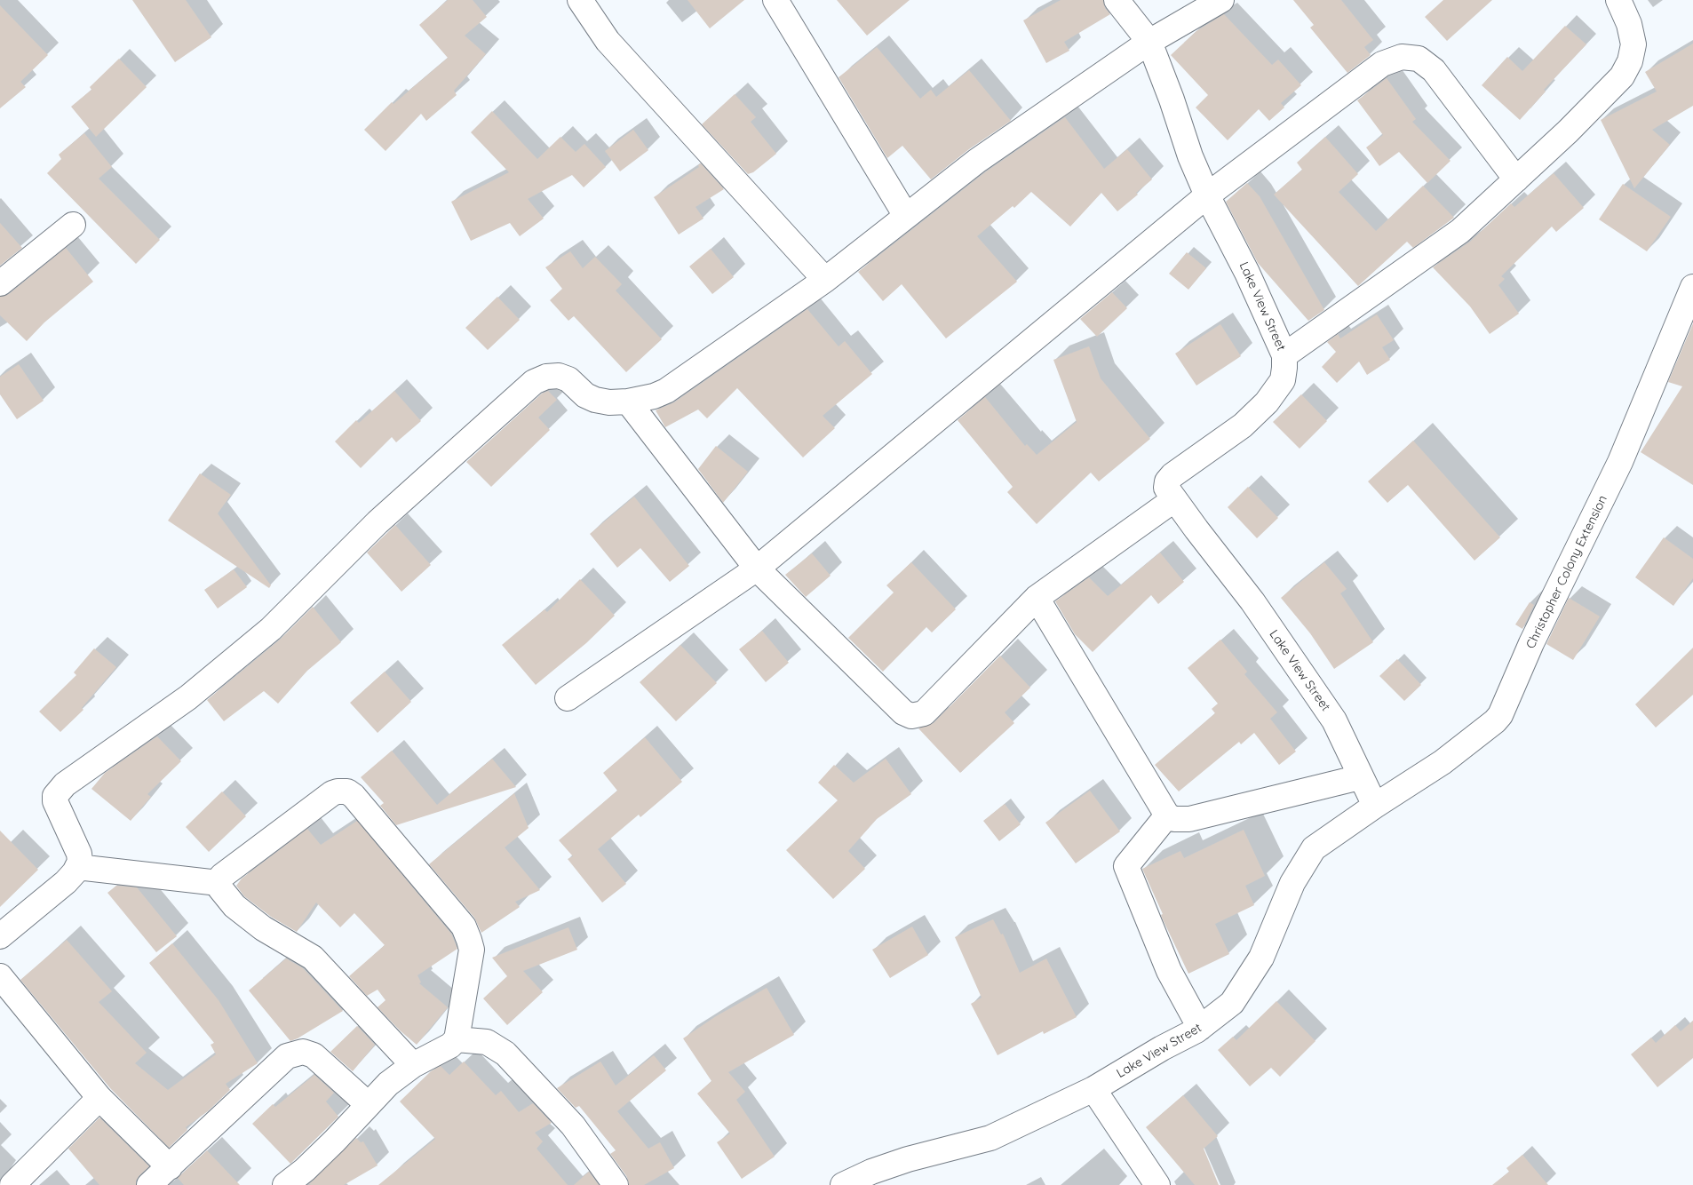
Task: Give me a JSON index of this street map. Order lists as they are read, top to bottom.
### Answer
{
  "streets": {
    "street": ["Lake View Street", "Christopher Colony Extension"]
  },
  "crossings": [
    ["Lake View Street", "Christopher Colony Extension"]
  ]
}
